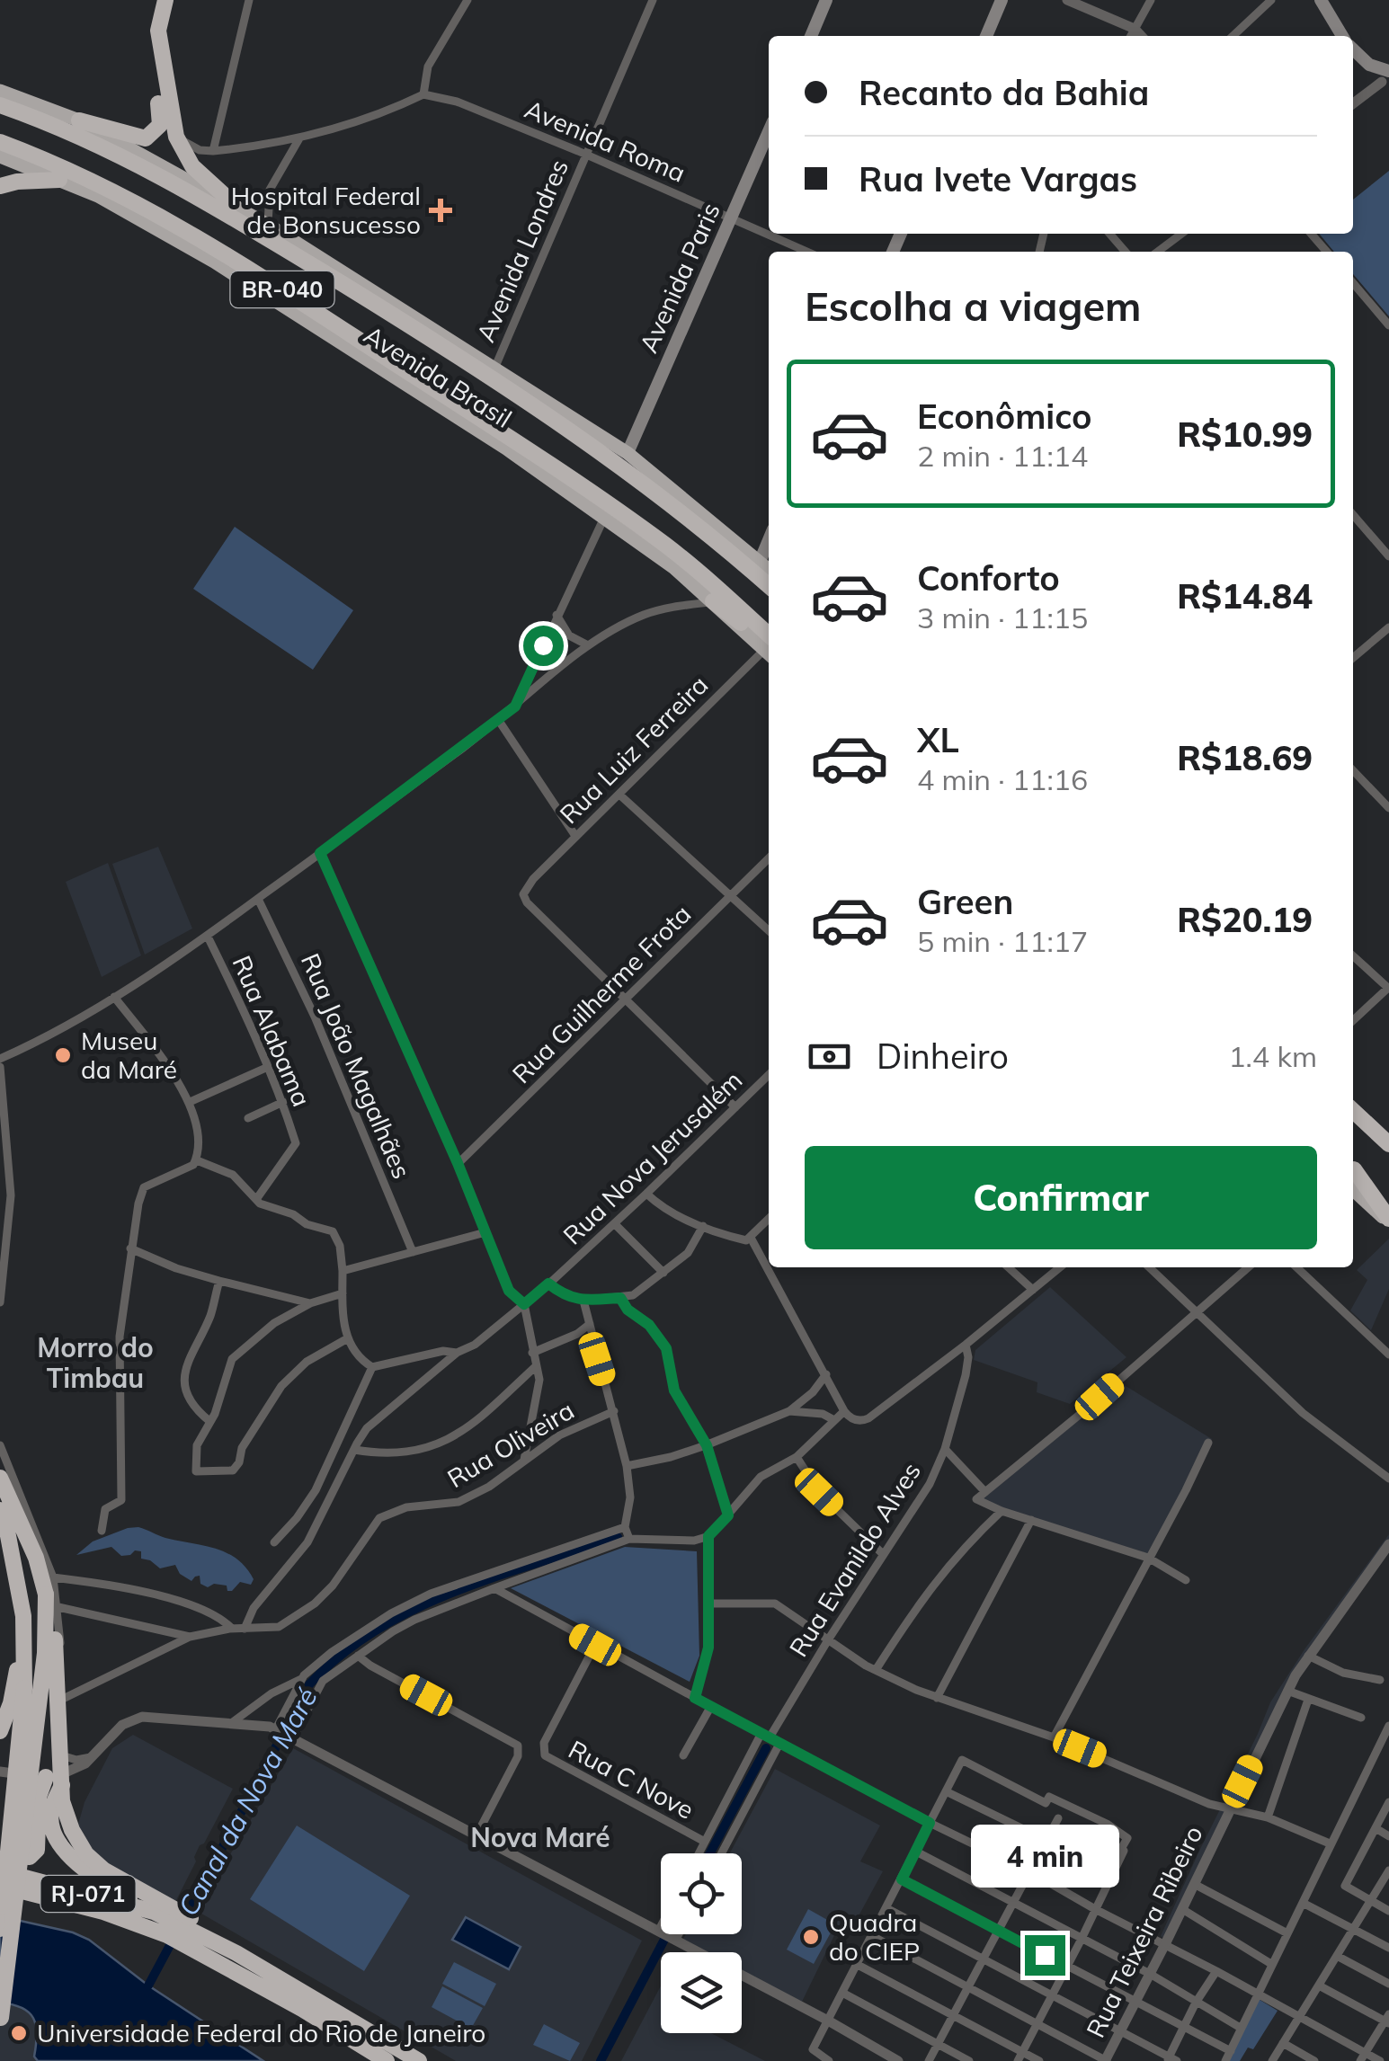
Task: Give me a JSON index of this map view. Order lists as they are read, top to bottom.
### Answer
{
  "streets": {
    "highway": ["BR-040", "Avenida Brasil", "RJ-071"],
    "main road": ["Avenida Paris"],
    "street": [
      "Avenida Roma",
      "Avenida Londres",
      "Rua Luiz Ferreira",
      "Rua Guilherme Frota",
      "Rua Alabama",
      "Rua João Magalhães",
      "Rua Nova Jerusalém",
      "Rua Oliveira",
      "Rua Evanildo Alves",
      "Rua C Nove",
      "Rua Teixeira Ribeiro"
    ]
  },
  "crossings": [
    ["Avenida Roma", "Avenida Londres"],
    ["Avenida Roma", "Avenida Paris"],
    ["Avenida Londres", "Avenida Brasil"],
    ["Avenida Paris", "Avenida Brasil"],
    ["Rua Luiz Ferreira", "Rua Guilherme Frota"],
    ["Rua Nova Jerusalém", "Rua Oliveira"],
    ["Rua Evanildo Alves", "Rua C Nove"]
  ],
  "districts": ["Morro do Timbau", "Nova Maré"],
  "water": ["Canal da Nova Maré"],
  "places": {
    "health": ["Hospital Federal de Bonsucesso"],
    "other": ["Museu da Maré", "Quadra do CIEP", "Universidade Federal do Rio de Janeiro"]
  },
  "page": {
    "banner": ["Recanto da Bahia", "Rua Ivete Vargas"],
    "heading": "Escolha a viagem",
    "list": [
      {
        "name": "Econômico",
        "note": "2 min · 11:14",
        "value": "R$10.99"
      },
      {
        "name": "Conforto",
        "note": "3 min · 11:15",
        "value": "R$14.84"
      },
      {
        "name": "XL",
        "note": "4 min · 11:16",
        "value": "R$18.69"
      },
      {
        "name": "Green",
        "note": "5 min · 11:17",
        "value": "R$20.19"
      }
    ],
    "pay": ["Dinheiro", "1.4 km"],
    "buttons": "Confirmar",
    "bubble": "4 min"
  }
}
